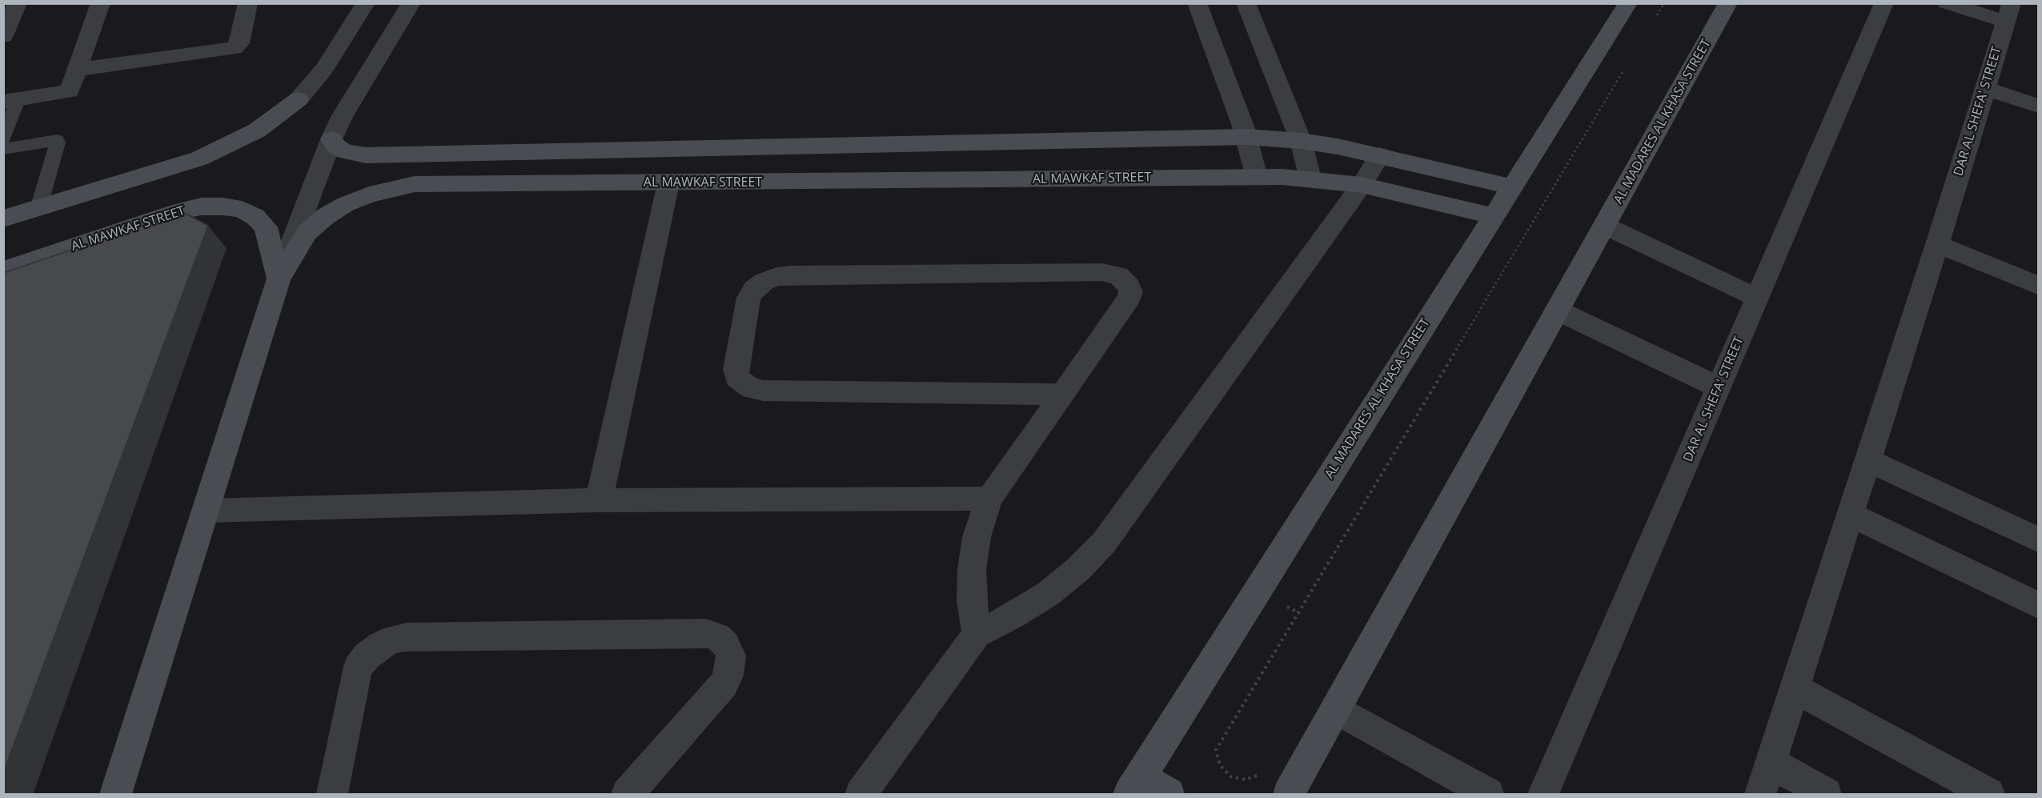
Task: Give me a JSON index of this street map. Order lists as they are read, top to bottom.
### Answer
{
  "streets": {
    "street": ["DAR AL SHEFA' STREET", "AL MADARES AL KHASA STREET", "AL MAWKAF STREET"]
  },
  "crossings": [
    ["AL MADARES AL KHASA STREET", "AL MAWKAF STREET"]
  ]
}
